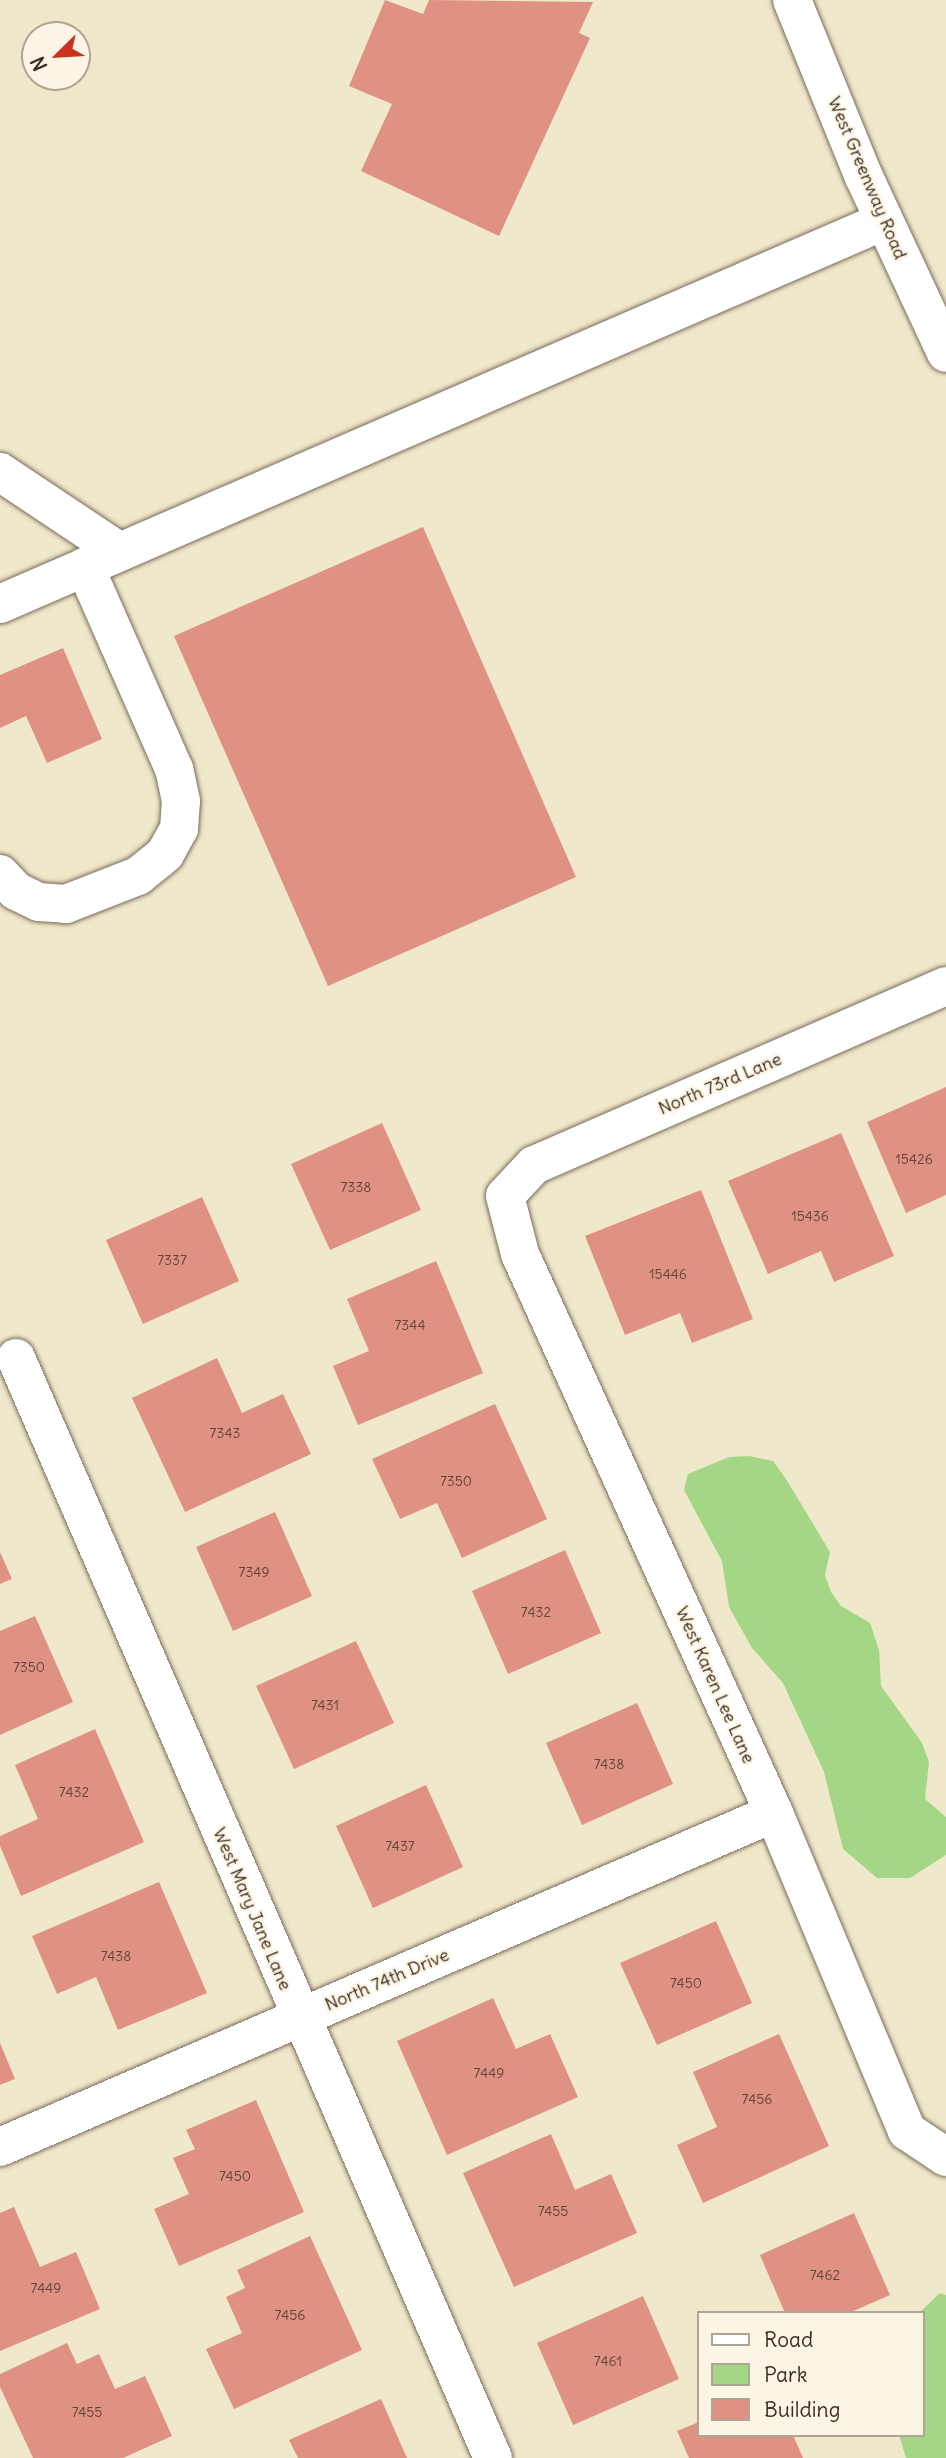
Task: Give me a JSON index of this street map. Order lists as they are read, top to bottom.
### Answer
{
  "streets": {
    "street": [
      "West Greenway Road",
      "North 73rd Lane",
      "West Karen Lee Lane",
      "West Mary Jane Lane",
      "North 74th Drive"
    ]
  },
  "crossings": [
    ["North 73rd Lane", "West Karen Lee Lane"],
    ["West Karen Lee Lane", "North 74th Drive"],
    ["West Mary Jane Lane", "North 74th Drive"]
  ],
  "house_numbers": [
    "15426",
    "7338",
    "15436",
    "7337",
    "15446",
    "7344",
    "7343",
    "7350",
    "7349",
    "7432",
    "7350",
    "7431",
    "7438",
    "7432",
    "7437",
    "7438",
    "7450",
    "7449",
    "7456",
    "7450",
    "7455",
    "7462",
    "7449",
    "7456",
    "7461",
    "7455"
  ],
  "legend": ["Road", "Park", "Building"],
  "north": "bottom left"
}
